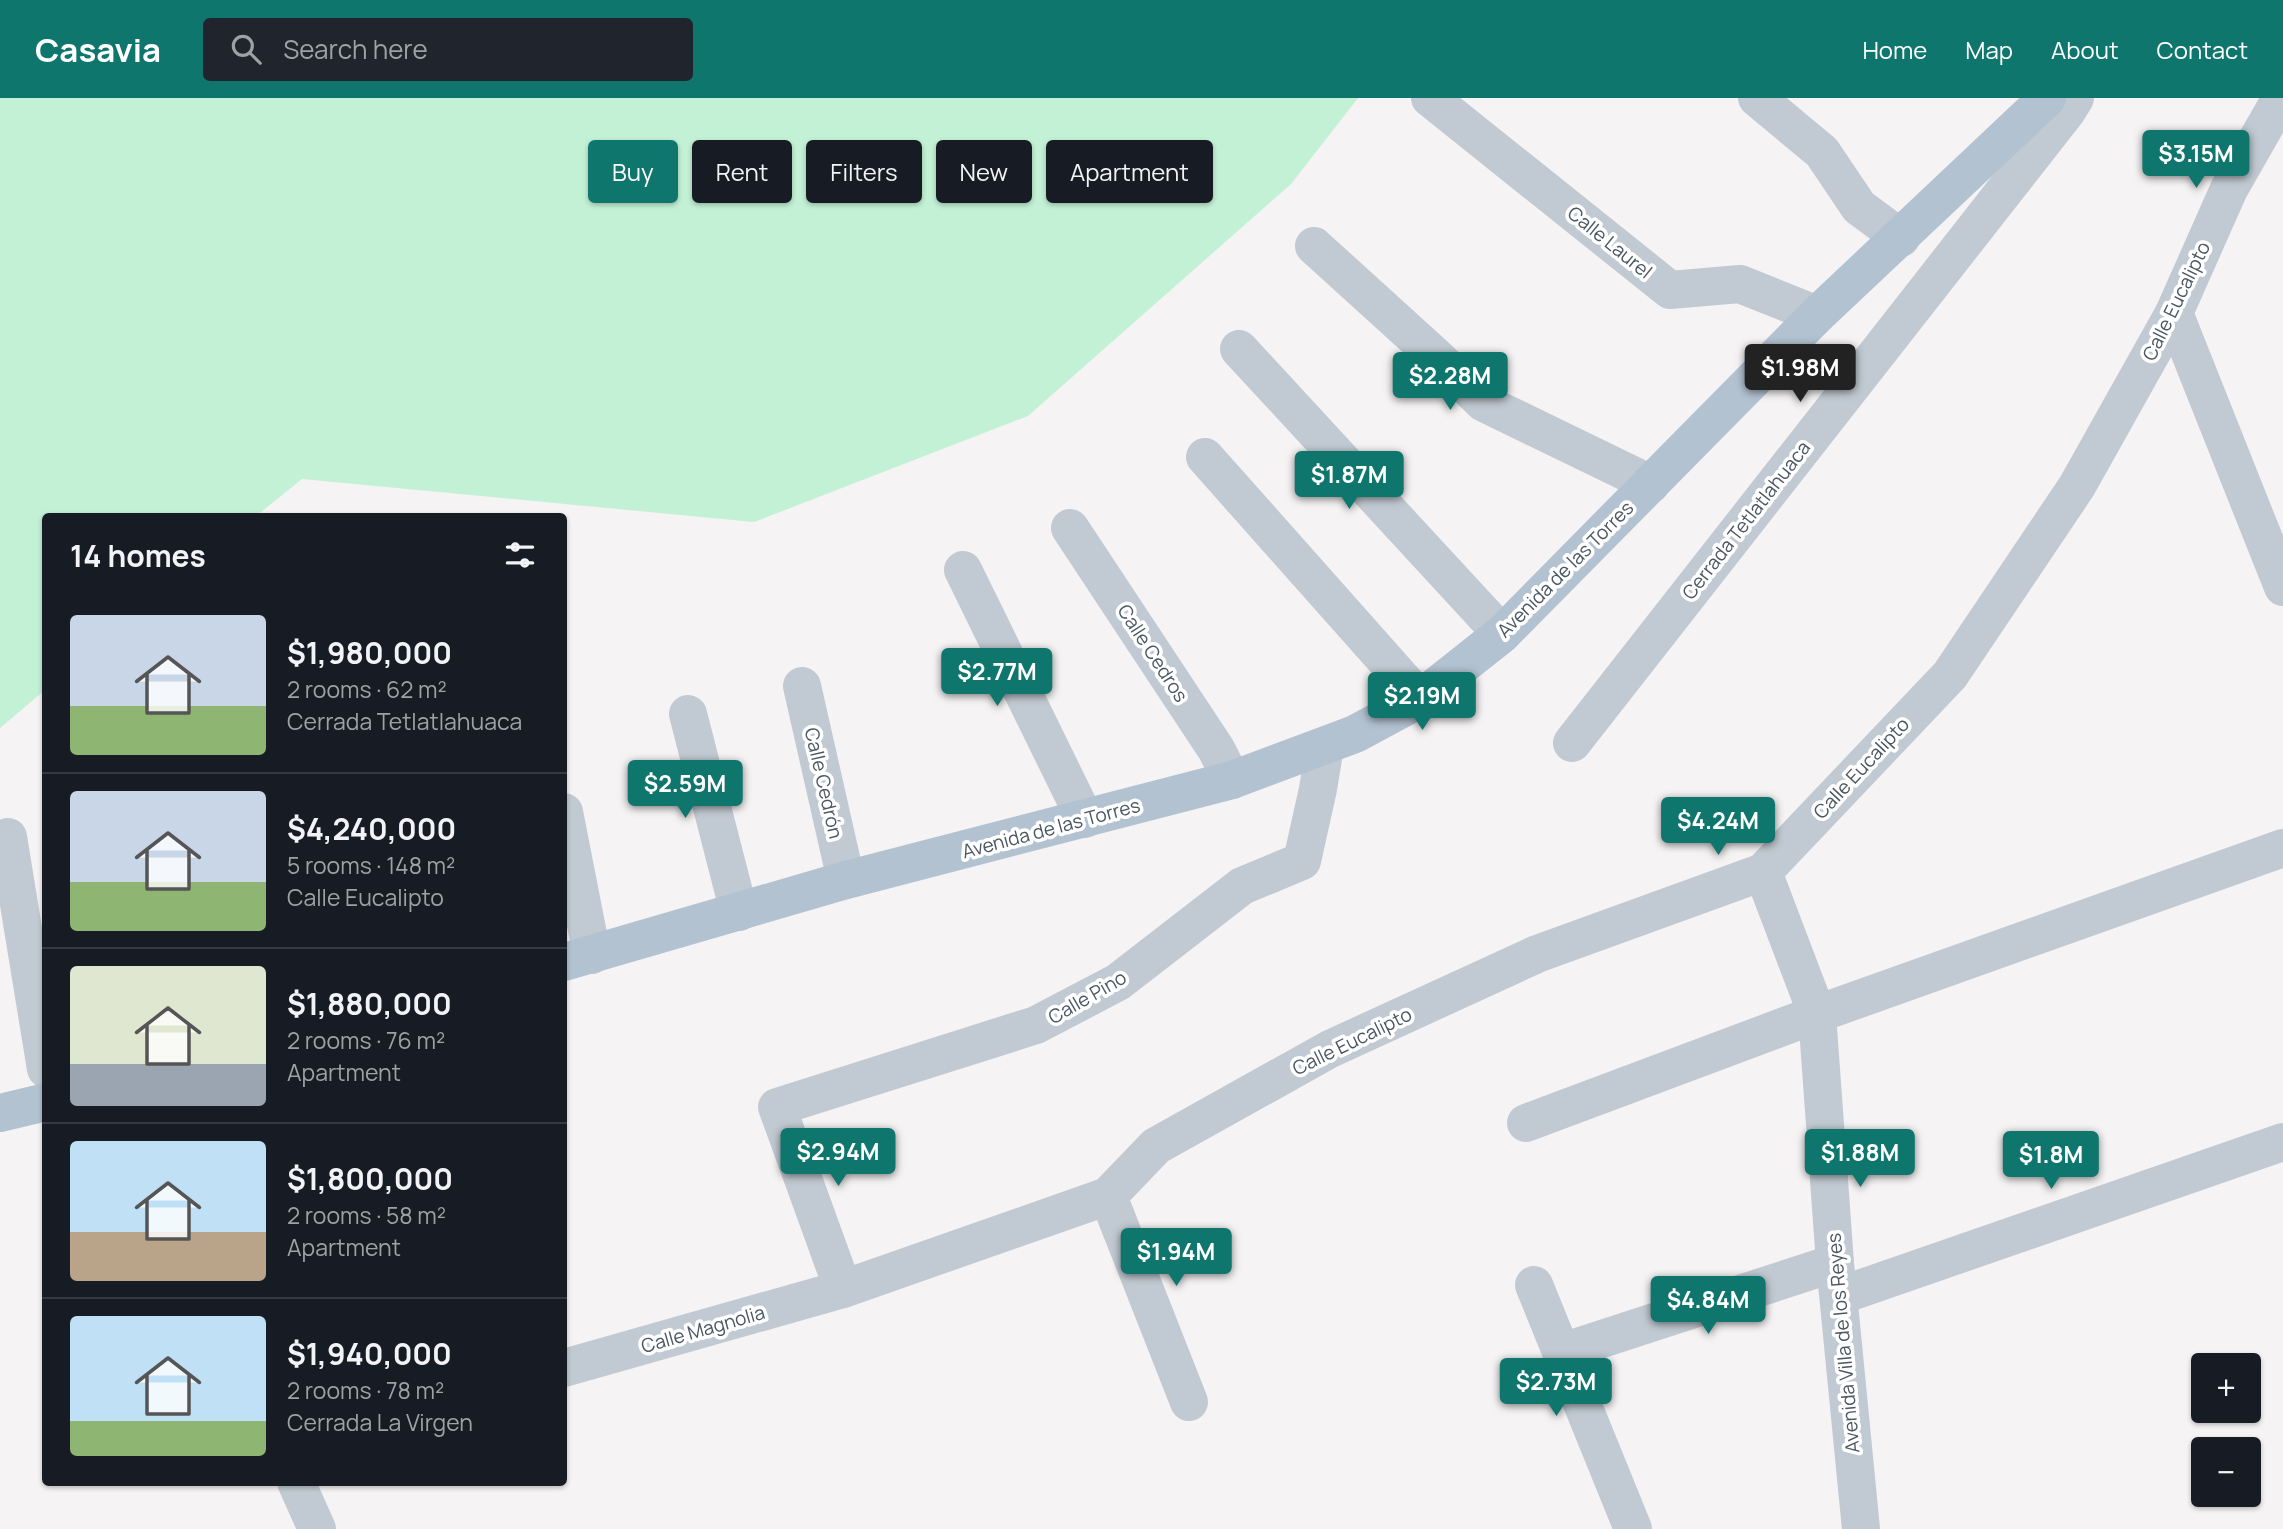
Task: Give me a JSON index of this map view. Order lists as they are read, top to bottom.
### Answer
{
  "streets": {
    "main road": ["Avenida de las Torres"],
    "street": [
      "Calle Laurel",
      "Calle Eucalipto",
      "Cerrada Tetlatlahuaca",
      "Calle Cedros",
      "Calle Cedrón",
      "Calle Pino",
      "Calle Magnolia",
      "Avenida Villa de los Reyes"
    ]
  },
  "crossings": [
    ["Calle Laurel", "Avenida de las Torres"],
    ["Calle Eucalipto", "Calle Magnolia"],
    ["Calle Eucalipto", "Avenida Villa de los Reyes"],
    ["Avenida de las Torres", "Calle Cedros"],
    ["Avenida de las Torres", "Calle Cedrón"],
    ["Avenida de las Torres", "Calle Pino"],
    ["Calle Pino", "Calle Magnolia"]
  ],
  "page": {
    "header": "Casavia",
    "search": "Search here",
    "nav": [
      "Home",
      "Map",
      "About",
      "Contact"
    ],
    "price": [
      "$3.15M",
      "$1.98M",
      "$2.28M",
      "$1.87M",
      "$2.77M",
      "$2.19M",
      "$2.59M",
      "$4.24M",
      "$2.94M",
      "$1.88M",
      "$1.8M",
      "$1.94M",
      "$4.84M",
      "$2.73M"
    ],
    "chip": [
      "Buy",
      "Rent",
      "Filters",
      "New",
      "Apartment"
    ],
    "heading": "14 homes",
    "list": [
      {
        "name": "$1,980,000",
        "note": "2 rooms · 62 m² · Cerrada Tetlatlahuaca"
      },
      {
        "name": "$4,240,000",
        "note": "5 rooms · 148 m² · Calle Eucalipto"
      },
      {
        "name": "$1,880,000",
        "note": "2 rooms · 76 m² · Apartment"
      },
      {
        "name": "$1,800,000",
        "note": "2 rooms · 58 m² · Apartment"
      },
      {
        "name": "$1,940,000",
        "note": "2 rooms · 78 m² · Cerrada La Virgen"
      }
    ],
    "map_buttons": ["+", "−"]
  }
}
